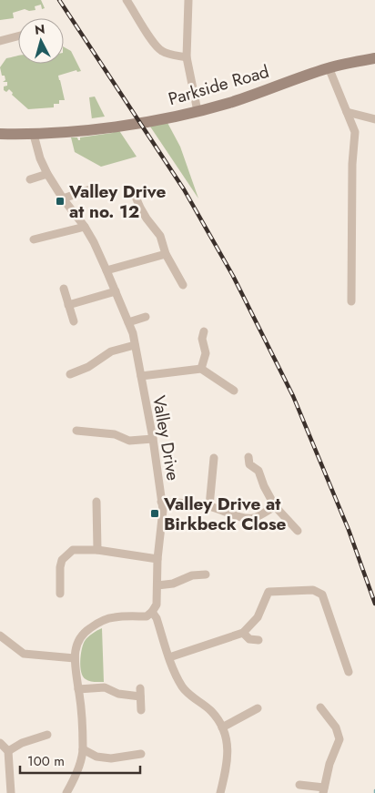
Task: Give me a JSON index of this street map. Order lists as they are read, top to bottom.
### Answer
{
  "streets": {
    "street": ["Parkside Road", "Valley Drive"]
  },
  "crossings": [
    ["Parkside Road", "Valley Drive"]
  ],
  "places": {
    "transit": ["Valley Drive at no. 12", "Valley Drive at Birkbeck Close"]
  },
  "scale_bar": "100 m",
  "north": "top"
}
